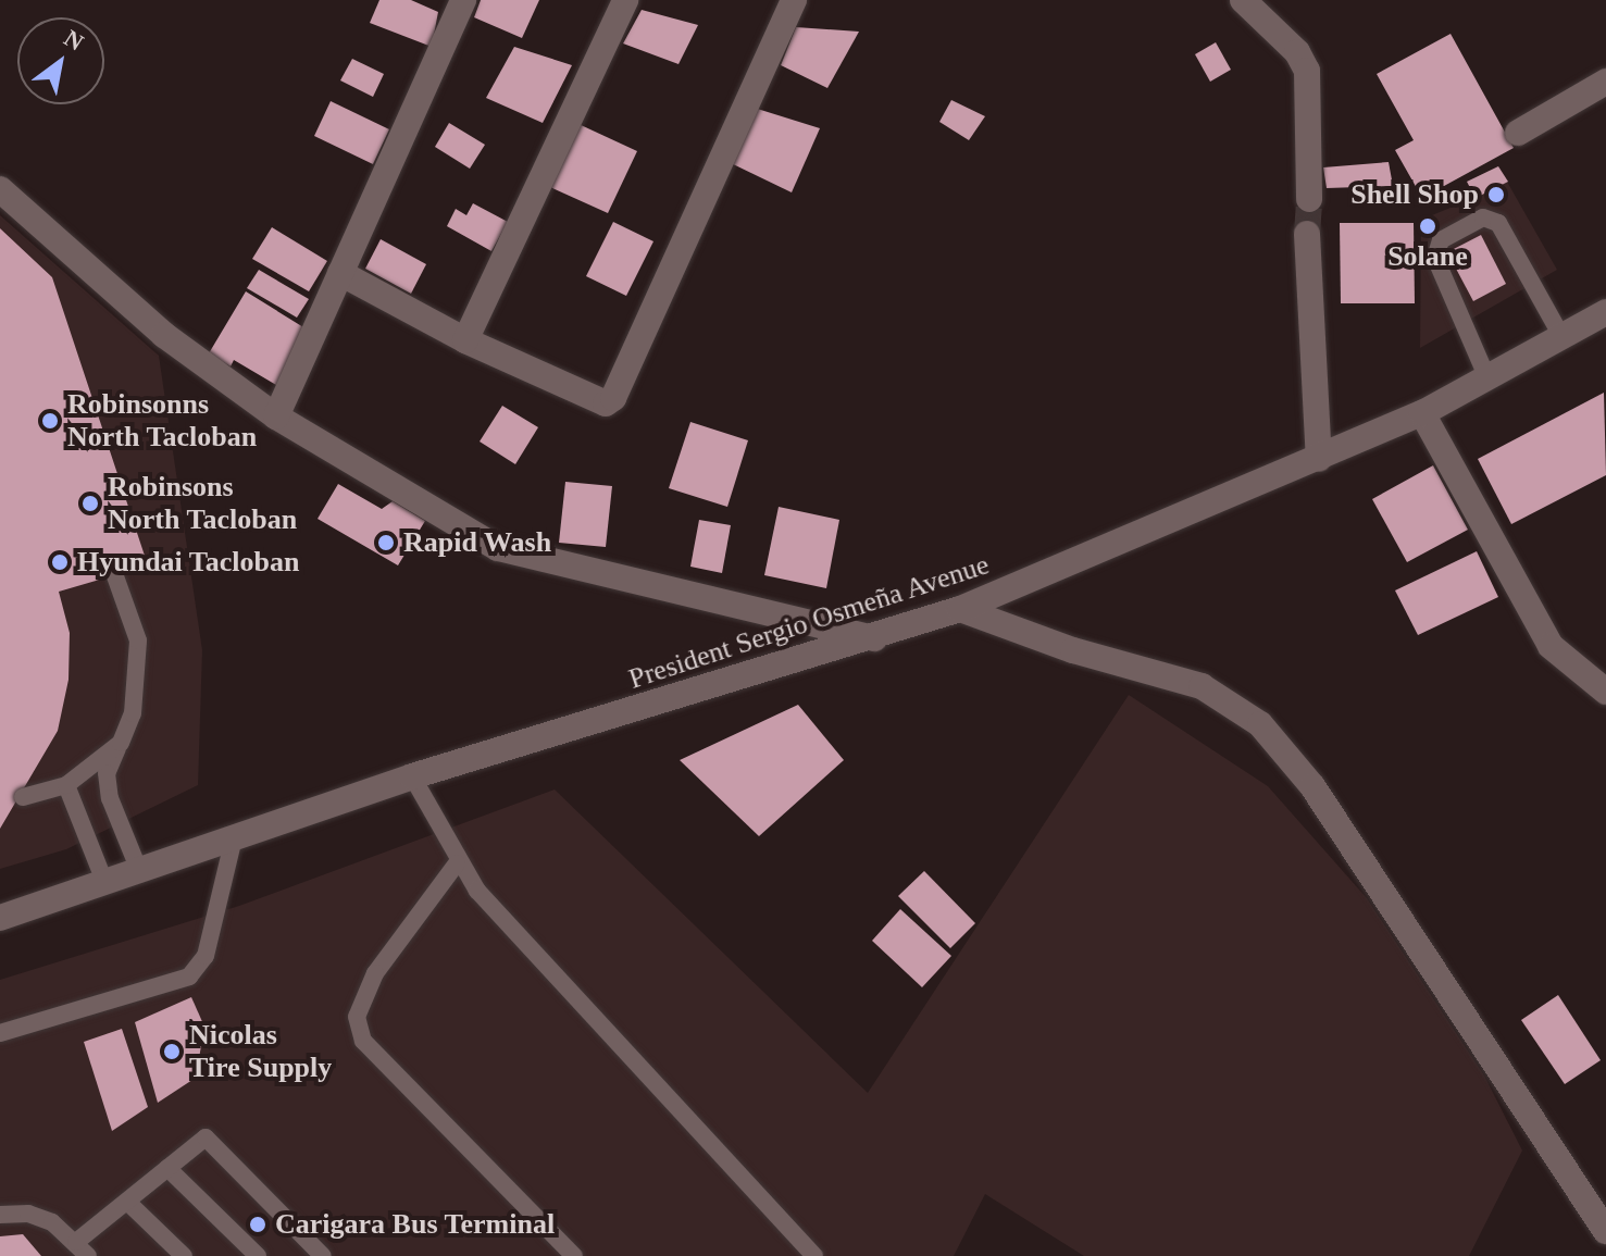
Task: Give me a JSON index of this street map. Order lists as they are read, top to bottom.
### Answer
{
  "streets": {
    "street": ["President Sergio Osmeña Avenue"]
  },
  "places": [
    "Shell Shop",
    "Solane",
    "Robinsonns North Tacloban",
    "Robinsons North Tacloban",
    "Rapid Wash",
    "Hyundai Tacloban",
    "Nicolas Tire Supply",
    "Carigara Bus Terminal"
  ],
  "north": "top right"
}
